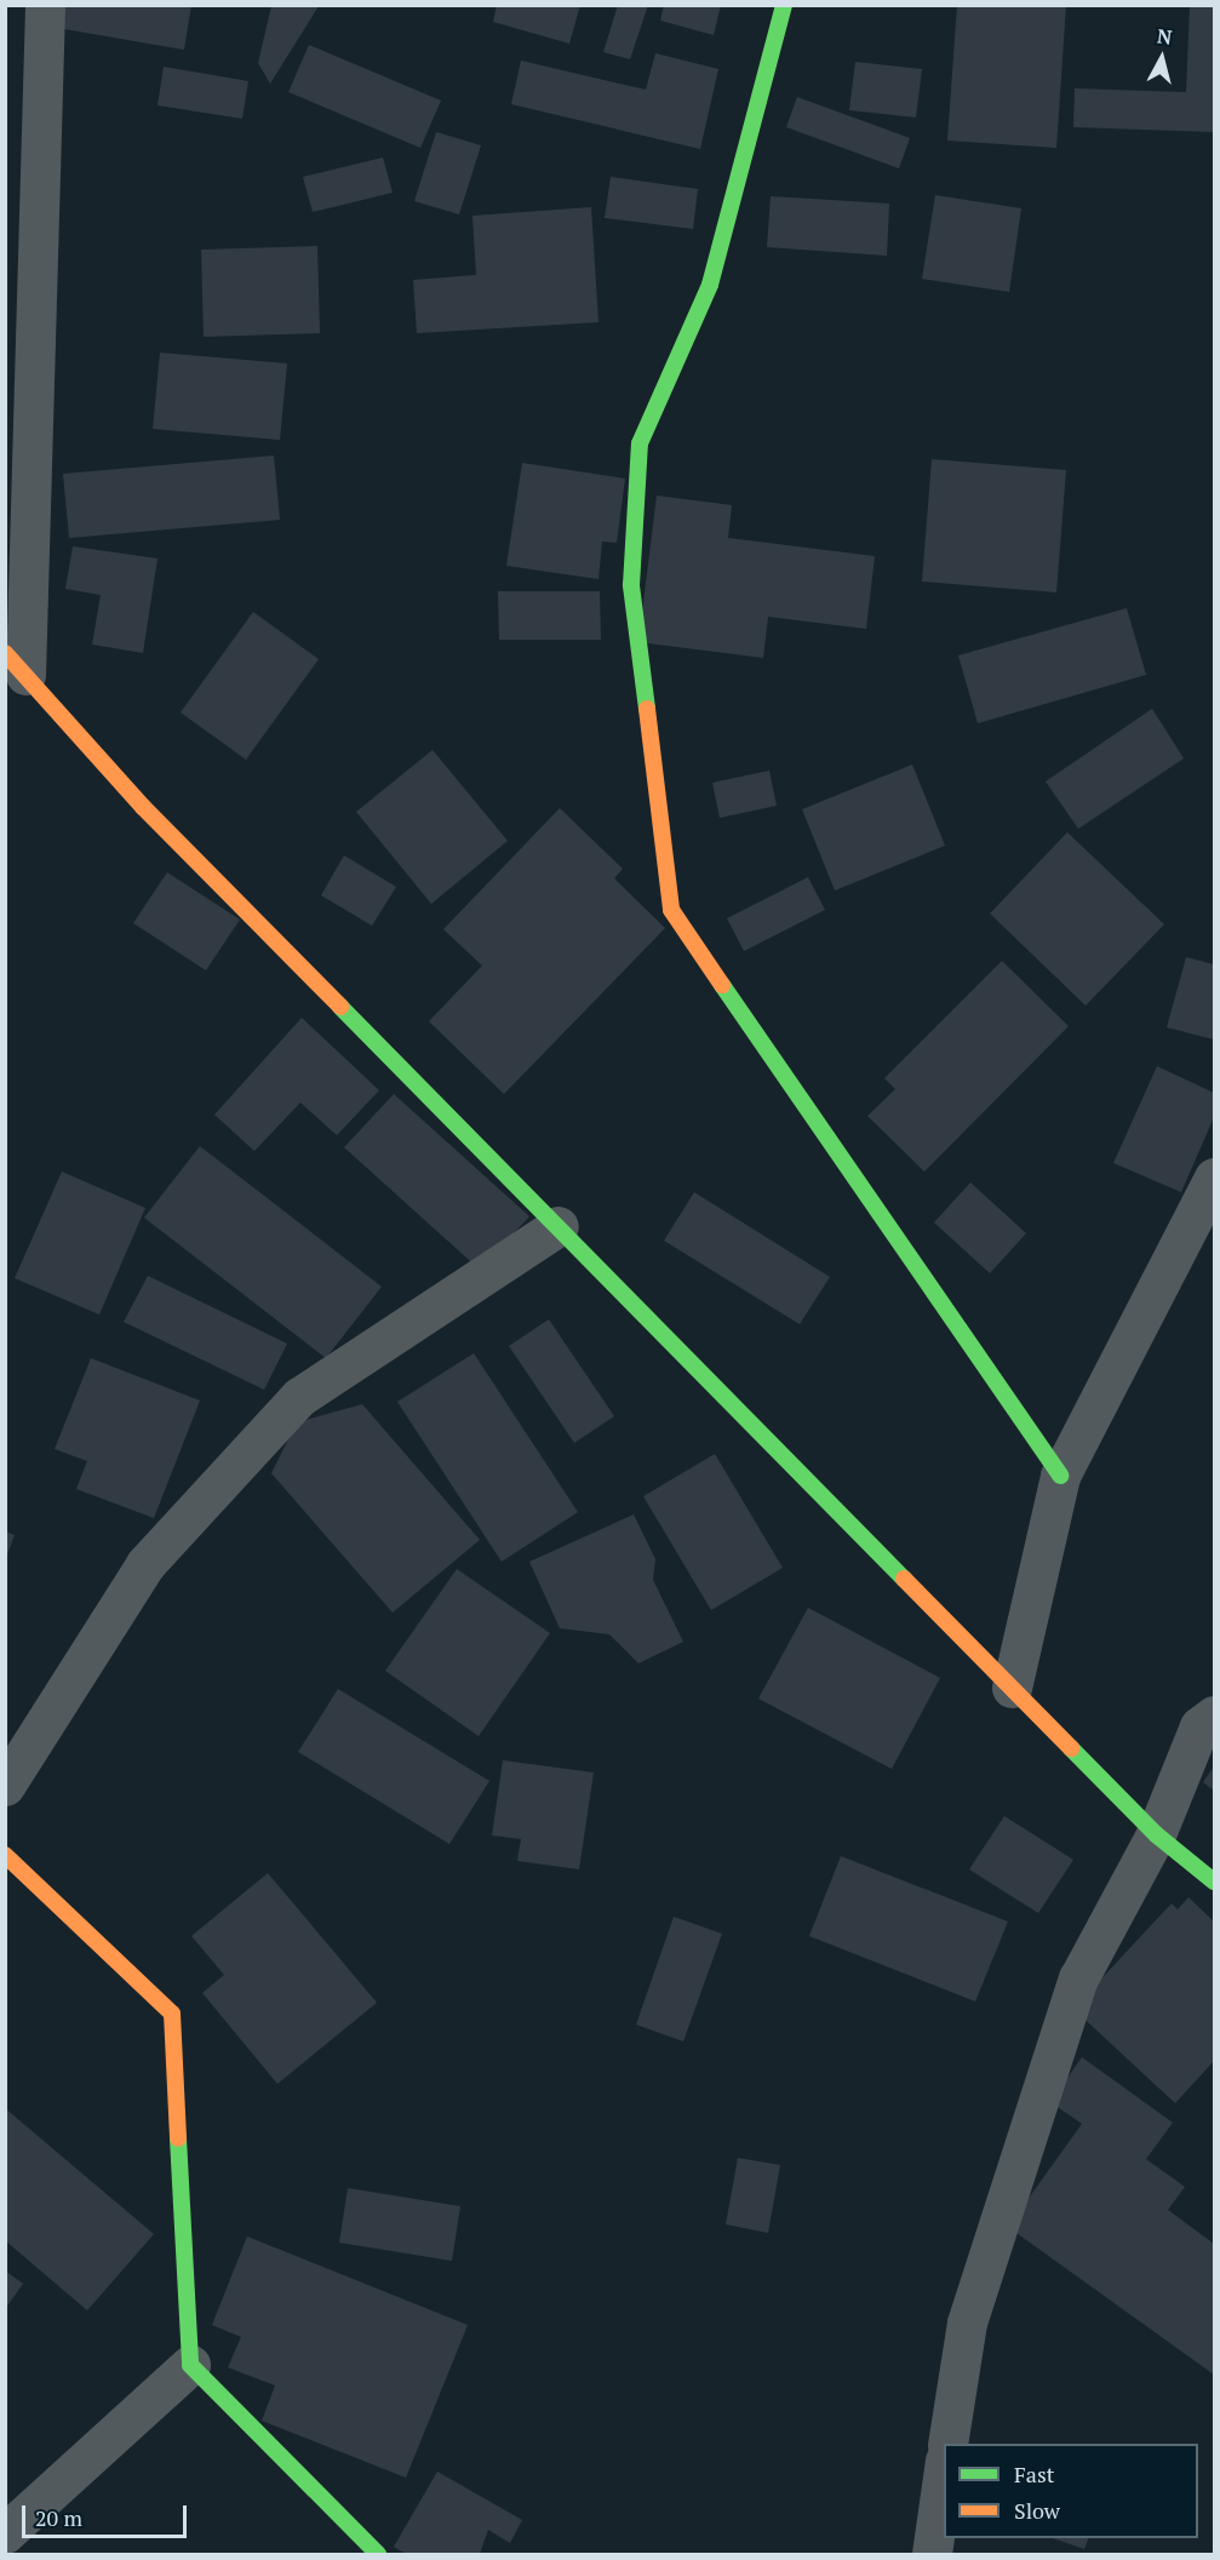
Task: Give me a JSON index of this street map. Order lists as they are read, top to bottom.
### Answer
{
  "legend": ["Fast", "Slow"],
  "scale_bar": "20 m",
  "north": "top"
}
